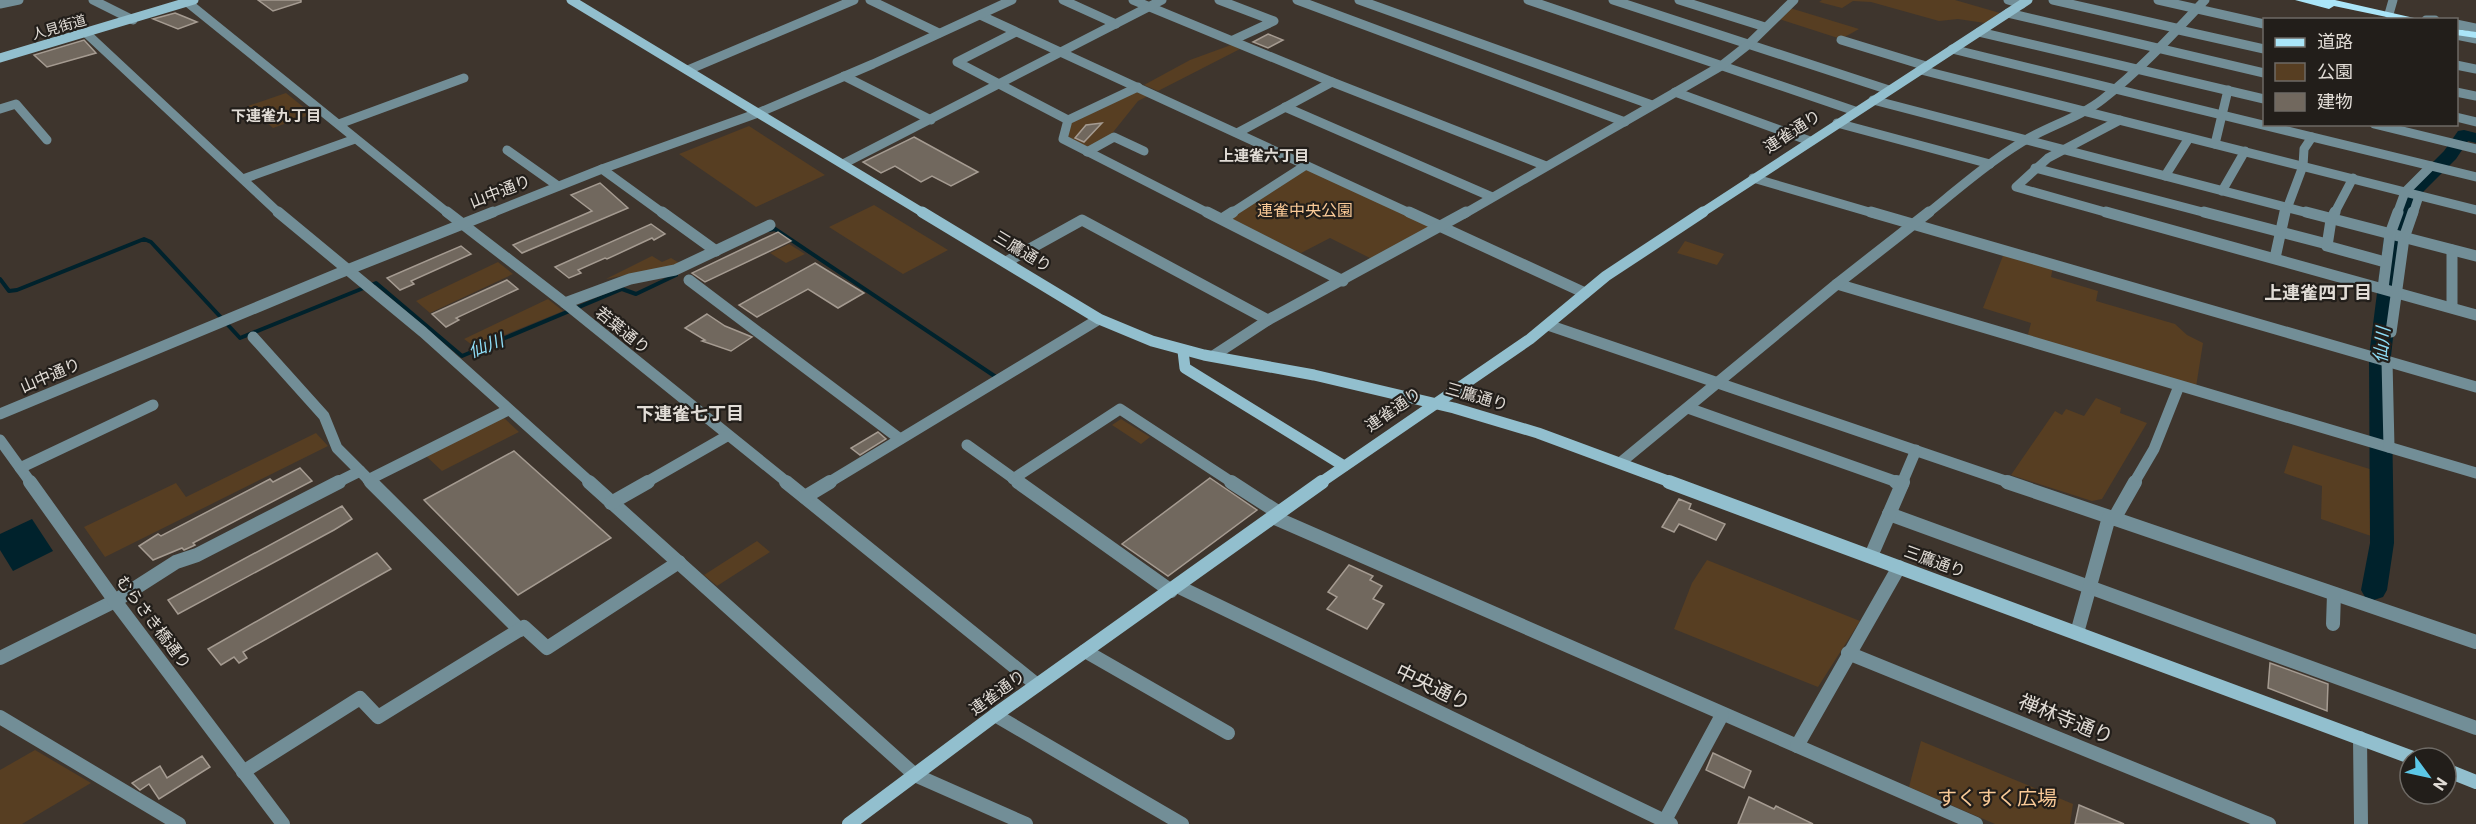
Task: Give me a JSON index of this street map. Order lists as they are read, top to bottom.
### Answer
{
  "streets": {
    "main road": ["人見街道", "連雀通り", "三鷹通り"],
    "street": [
      "山中通り",
      "若葉通り",
      "むらさき橋通り",
      "中央通り",
      "禅林寺通り"
    ]
  },
  "crossings": [
    ["人見街道", "若葉通り"],
    ["連雀通り", "三鷹通り"],
    ["連雀通り", "若葉通り"],
    ["連雀通り", "中央通り"],
    ["山中通り", "三鷹通り"],
    ["山中通り", "若葉通り"]
  ],
  "districts": [
    "下連雀九丁目",
    "上連雀六丁目",
    "上連雀四丁目",
    "下連雀七丁目"
  ],
  "water": ["仙川"],
  "parks": ["連雀中央公園", "すくすく広場"],
  "legend": ["道路", "公園", "建物"],
  "north": "bottom right"
}
